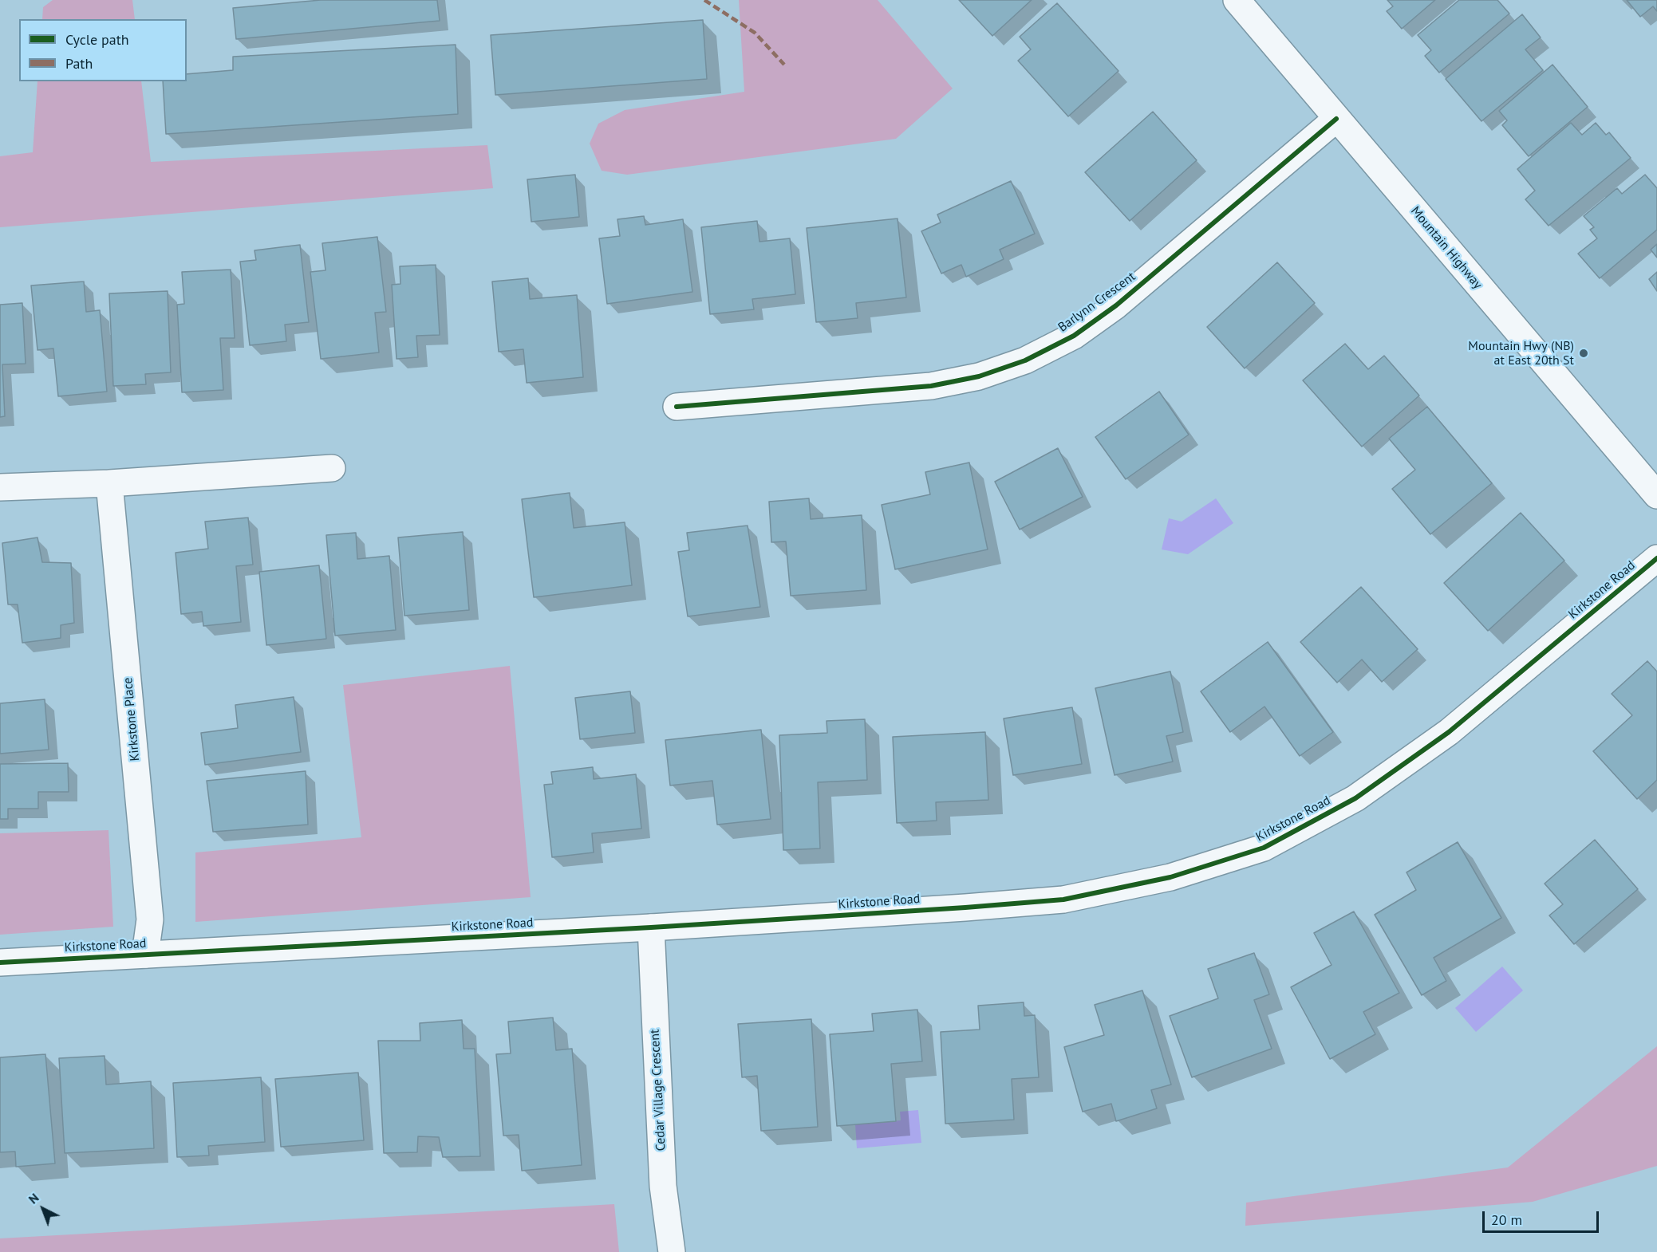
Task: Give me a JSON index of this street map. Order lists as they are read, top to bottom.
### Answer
{
  "streets": {
    "street": [
      "Mountain Highway",
      "Barlynn Crescent",
      "Kirkstone Road",
      "Kirkstone Place",
      "Cedar Village Crescent"
    ]
  },
  "crossings": [
    ["Mountain Highway", "Barlynn Crescent"],
    ["Kirkstone Road", "Kirkstone Place"],
    ["Kirkstone Road", "Cedar Village Crescent"]
  ],
  "places": ["Mountain Hwy (NB) at East 20th St"],
  "legend": ["Cycle path", "Path"],
  "scale_bar": "20 m",
  "north": "top left"
}
